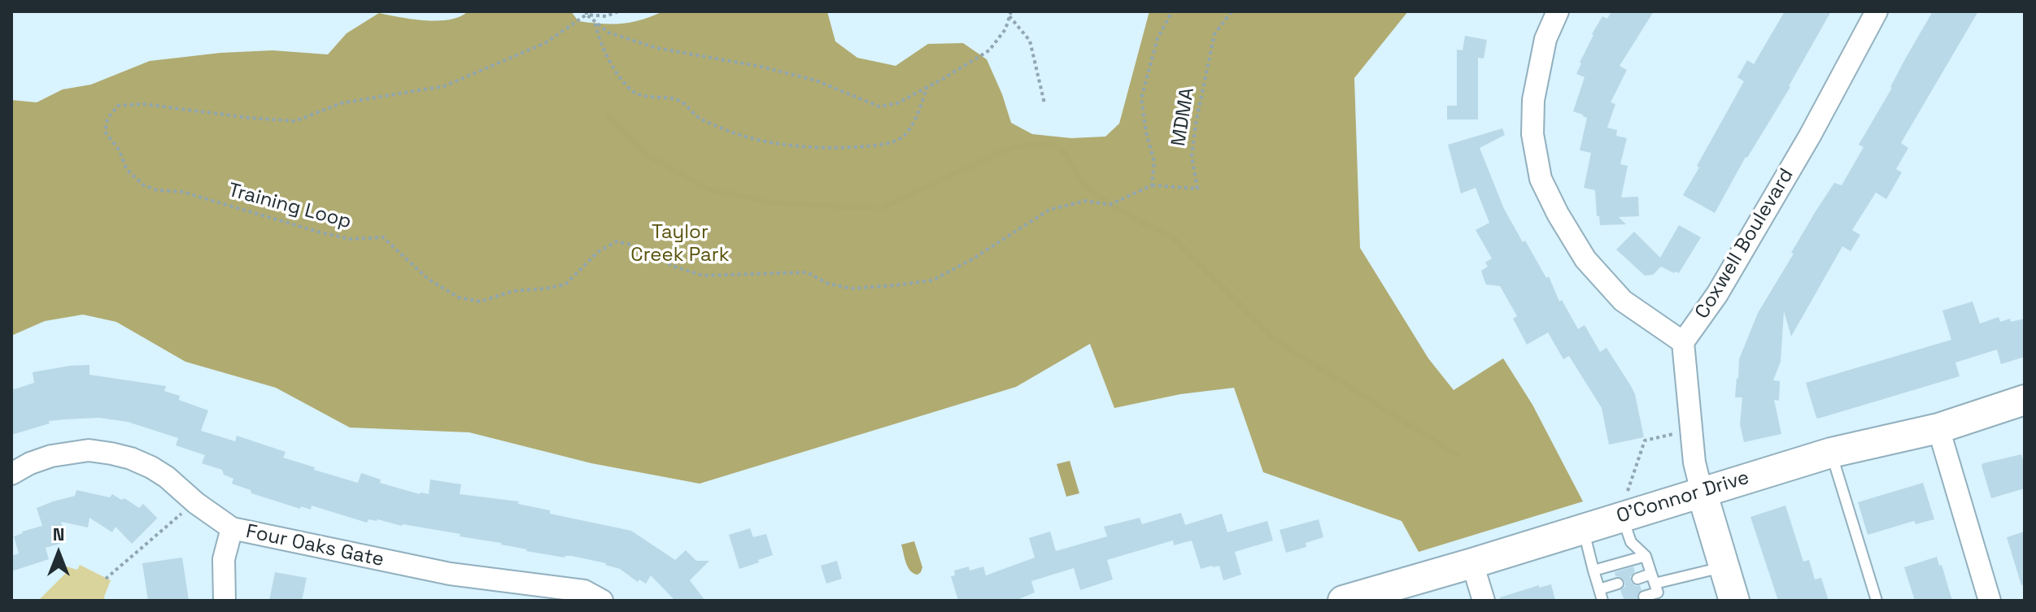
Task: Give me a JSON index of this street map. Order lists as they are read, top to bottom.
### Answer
{
  "streets": {
    "main road": ["O'Connor Drive"],
    "street": ["Coxwell Boulevard", "Four Oaks Gate"],
    "path": ["MDMA", "Training Loop"]
  },
  "crossings": [
    ["MDMA", "Training Loop"]
  ],
  "parks": ["Taylor Creek Park"],
  "north": "top"
}
